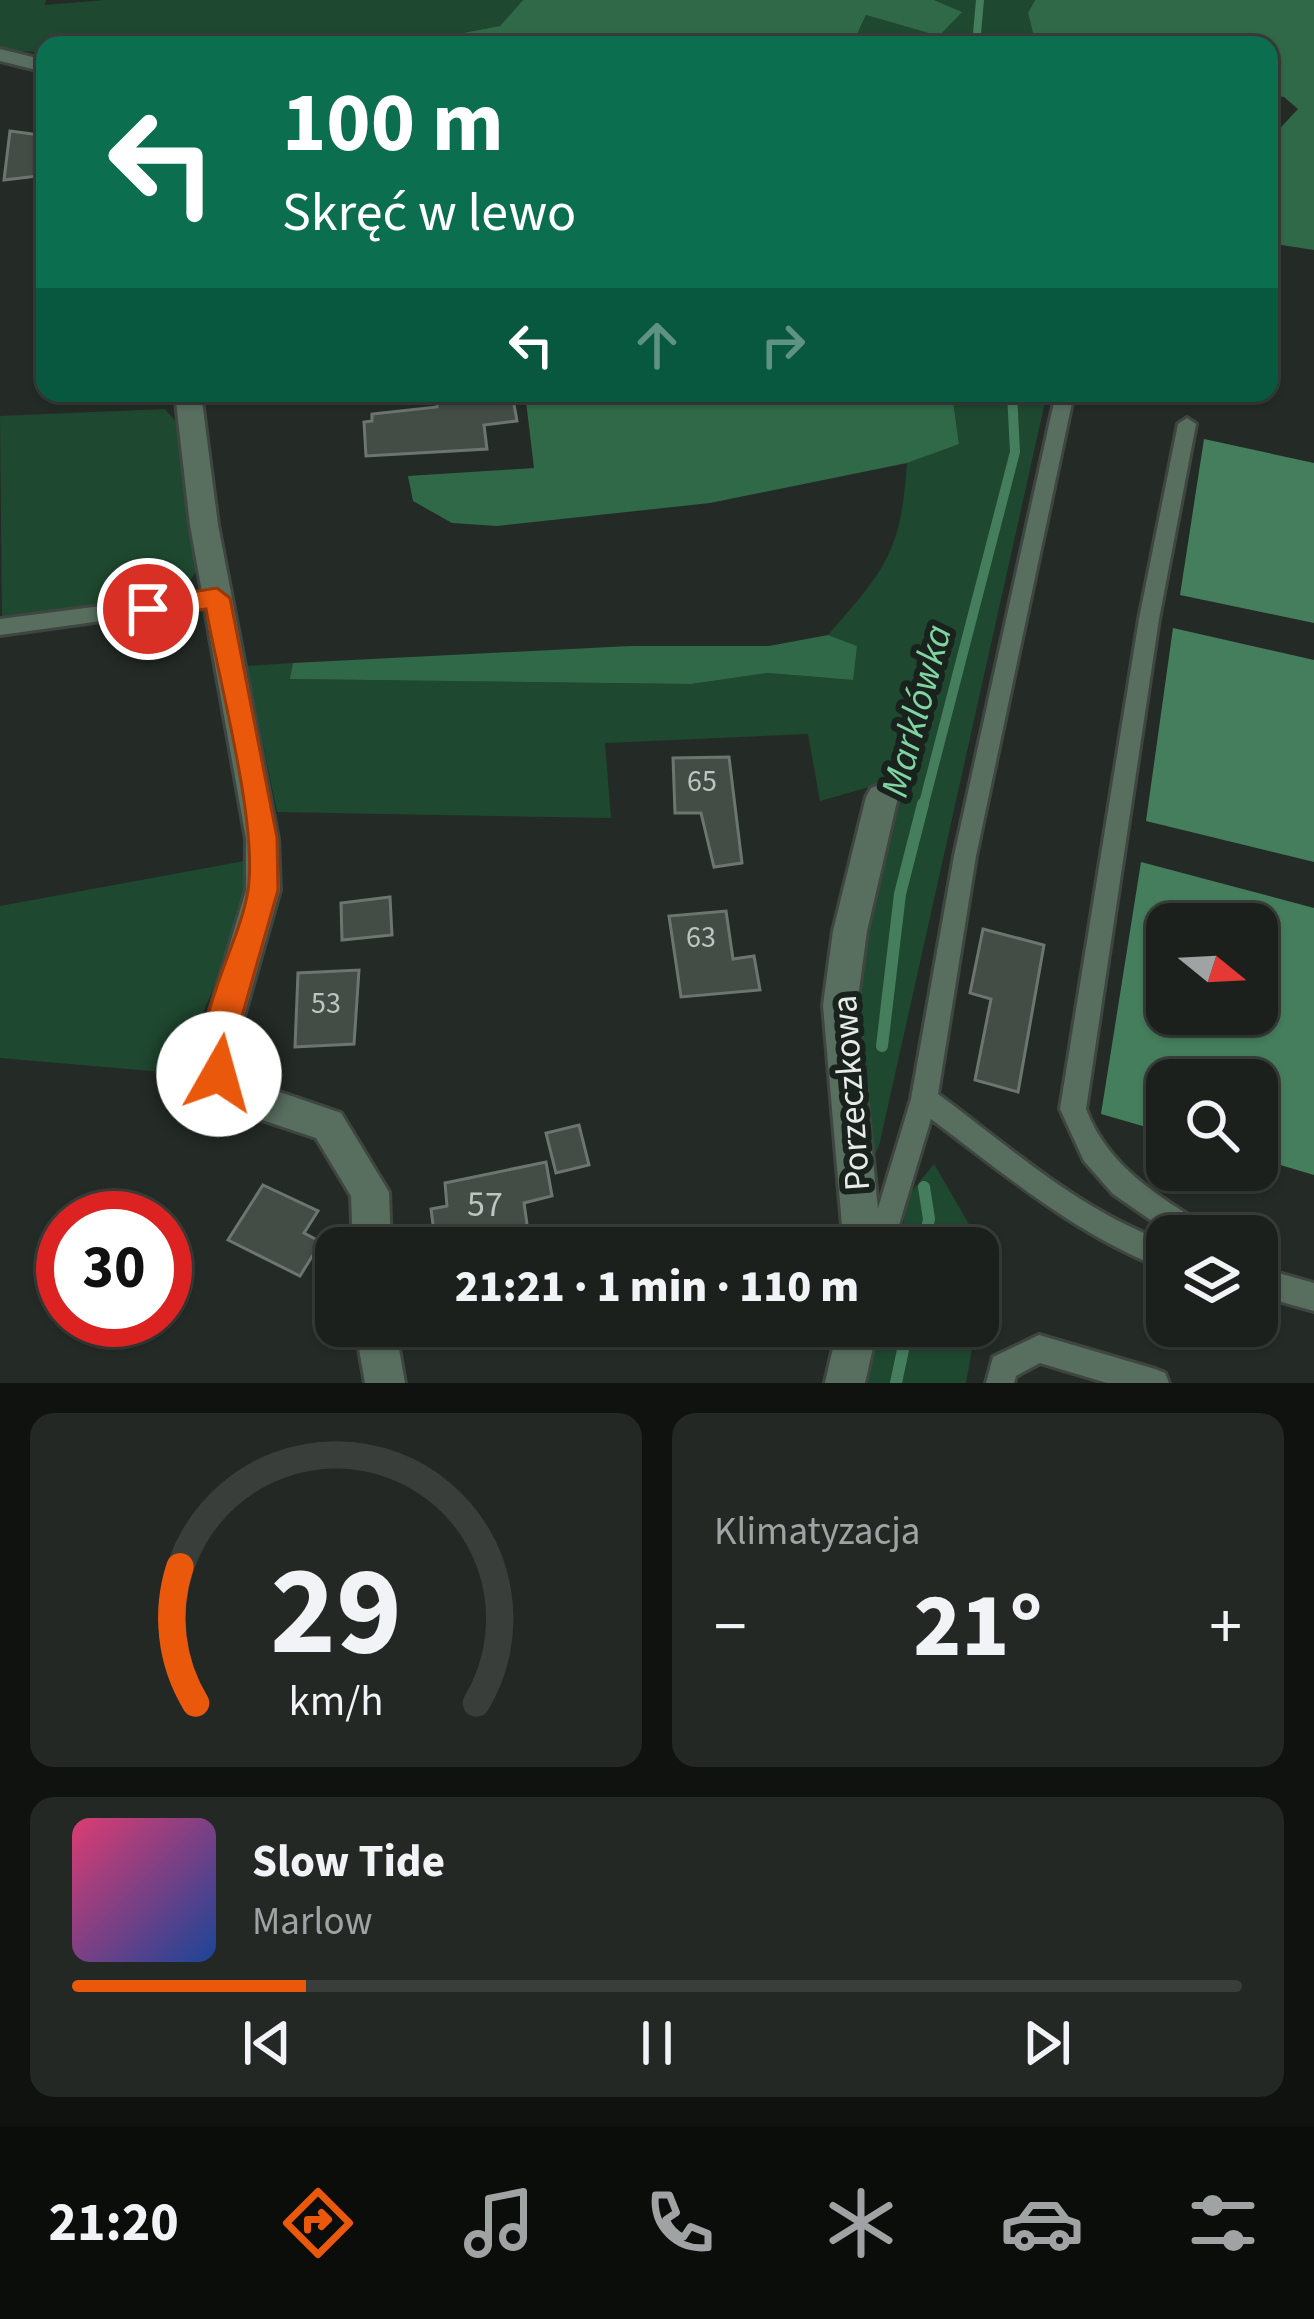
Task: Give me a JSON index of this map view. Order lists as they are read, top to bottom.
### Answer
{
  "streets": {
    "street": ["Porzeczkowa"]
  },
  "water": ["Marklówka"],
  "house_numbers": [
    "65",
    "63",
    "53",
    "57"
  ],
  "north": "right",
  "page": {
    "turn": ["100 m", "Skręć w lewo"],
    "limit": "30",
    "trip": "21:21 · 1 min · 110 m",
    "tile": "Klimatyzacja",
    "heat": ["−", "21°", "+"],
    "song": ["Slow Tide", "Marlow"],
    "tabs": "21:20",
    "gauge": ["29", "km/h"]
  }
}
